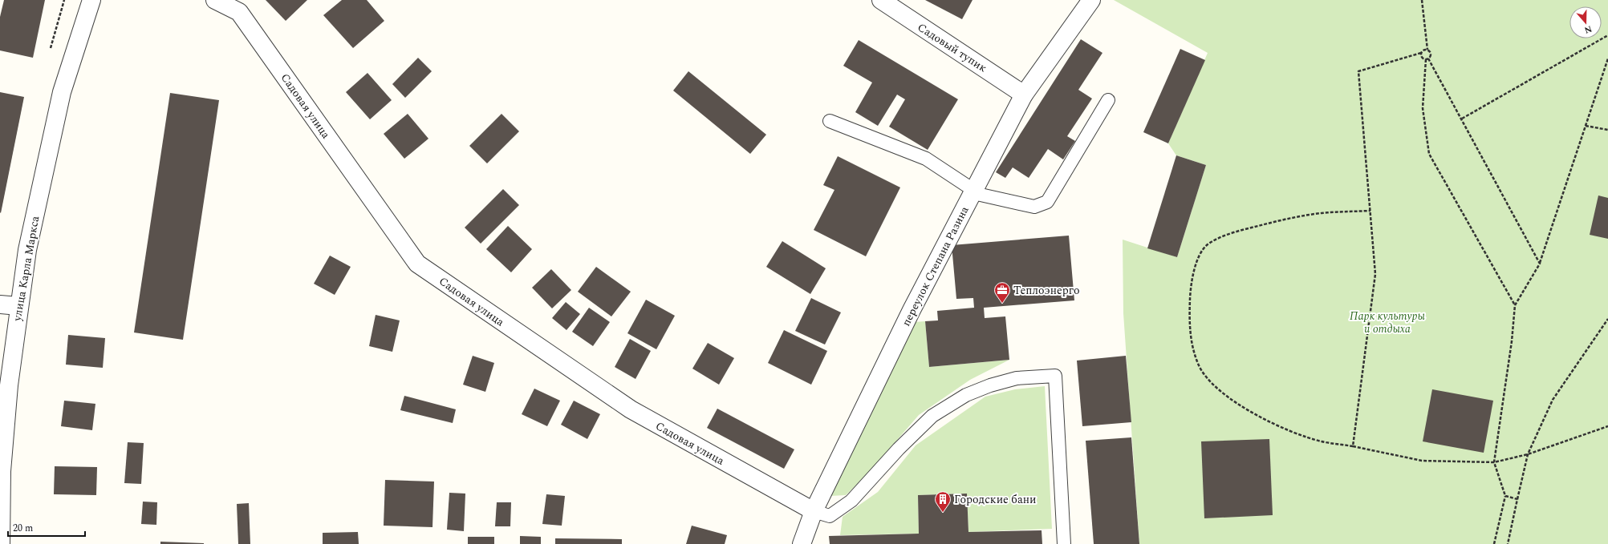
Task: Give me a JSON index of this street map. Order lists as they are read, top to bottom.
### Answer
{
  "streets": {
    "street": [
      "Садовый тупик",
      "Садовая улица",
      "переулок Степана Разина",
      "улица Карла Маркса"
    ]
  },
  "crossings": [
    ["Садовый тупик", "переулок Степана Разина"],
    ["Садовая улица", "переулок Степана Разина"]
  ],
  "parks": ["Парк культуры и отдыха"],
  "places": {
    "office": ["Теплоэнерго"],
    "building": ["Городские бани"]
  },
  "scale_bar": "20 m",
  "north": "bottom"
}
